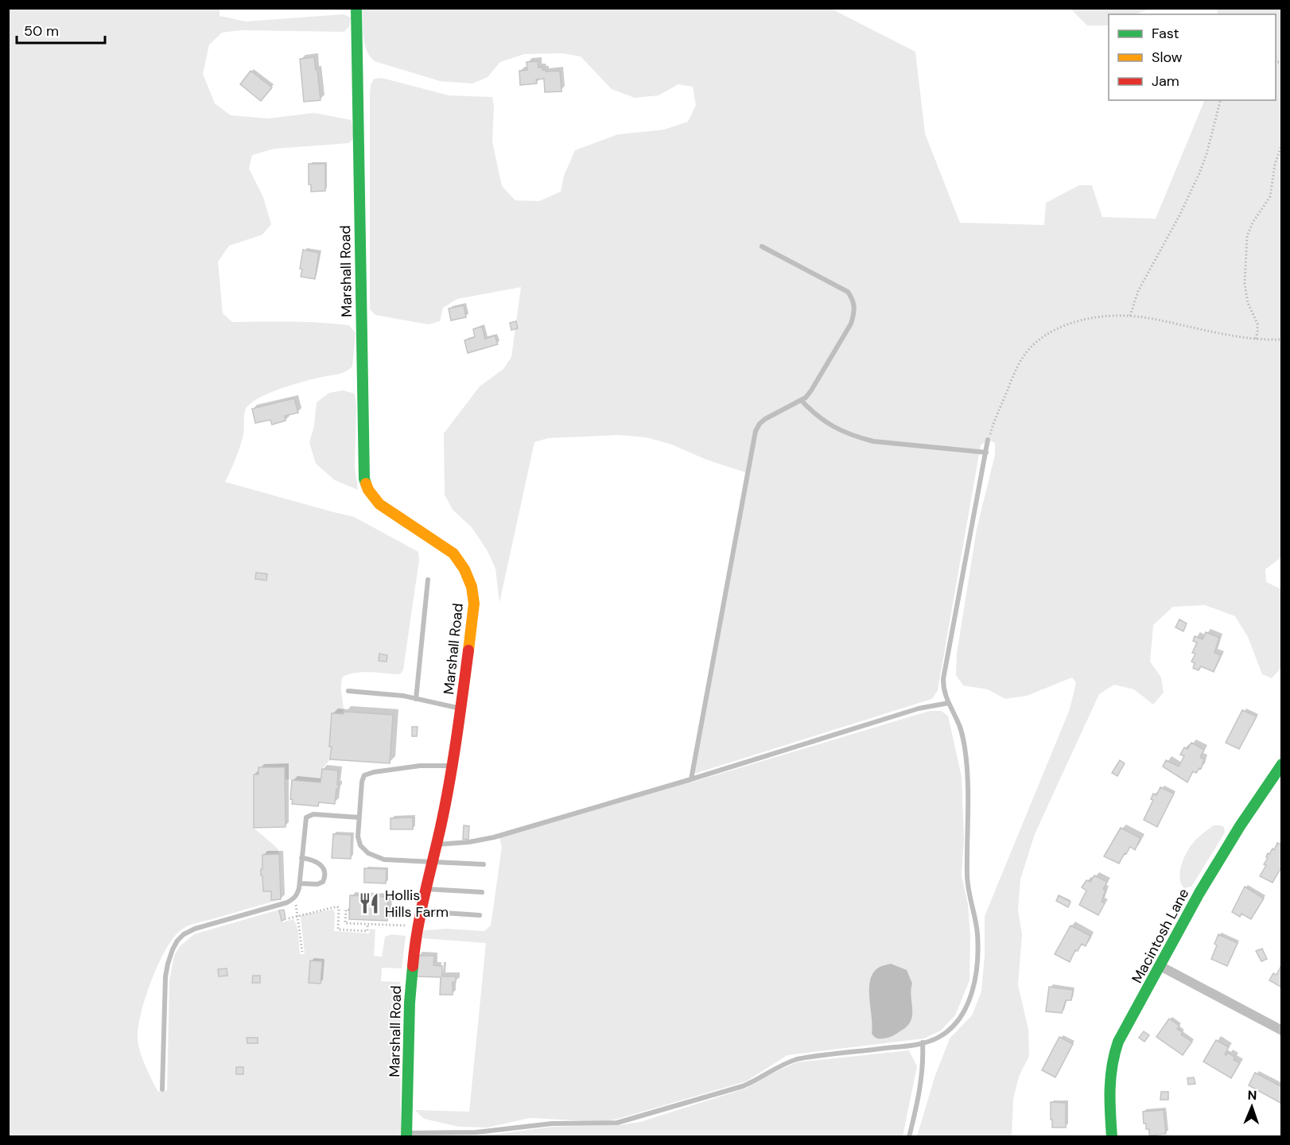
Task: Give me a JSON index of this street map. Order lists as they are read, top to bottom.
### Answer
{
  "streets": {
    "street": ["Marshall Road", "Macintosh Lane"]
  },
  "places": {
    "restaurant": ["Hollis Hills Farm"]
  },
  "legend": ["Fast", "Slow", "Jam"],
  "scale_bar": "50 m",
  "north": "top"
}
